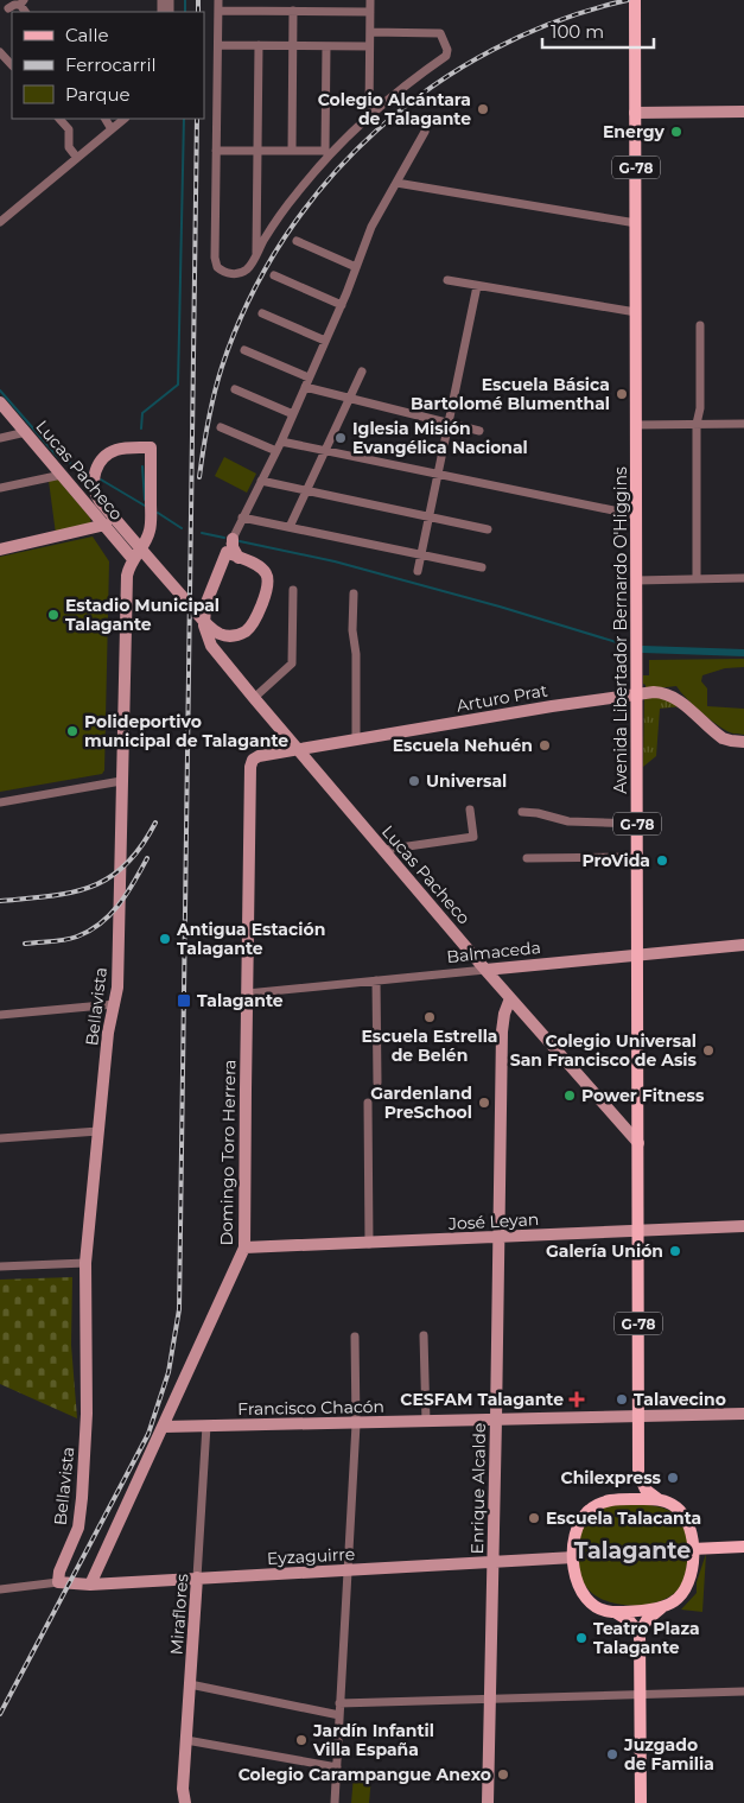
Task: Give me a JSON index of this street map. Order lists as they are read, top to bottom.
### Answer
{
  "streets": {
    "main road": ["G-78", "Avenida Libertador Bernardo O'Higgins"],
    "street": [
      "Lucas Pacheco",
      "Arturo Prat",
      "Balmaceda",
      "Bellavista",
      "Domingo Toro Herrera",
      "José Leyan",
      "Francisco Chacón",
      "Enrique Alcalde",
      "Eyzaguirre",
      "Miraflores"
    ]
  },
  "crossings": [
    ["Lucas Pacheco", "Avenida Libertador Bernardo O'Higgins"],
    ["Lucas Pacheco", "Arturo Prat"],
    ["Lucas Pacheco", "Balmaceda"],
    ["Lucas Pacheco", "Bellavista"],
    ["Lucas Pacheco", "Enrique Alcalde"],
    ["Avenida Libertador Bernardo O'Higgins", "Arturo Prat"],
    ["Avenida Libertador Bernardo O'Higgins", "Balmaceda"],
    ["Avenida Libertador Bernardo O'Higgins", "José Leyan"],
    ["Avenida Libertador Bernardo O'Higgins", "Francisco Chacón"],
    ["Arturo Prat", "Domingo Toro Herrera"],
    ["Balmaceda", "Domingo Toro Herrera"],
    ["Bellavista", "Eyzaguirre"],
    ["Domingo Toro Herrera", "José Leyan"],
    ["Domingo Toro Herrera", "Francisco Chacón"],
    ["Domingo Toro Herrera", "Eyzaguirre"],
    ["José Leyan", "Enrique Alcalde"],
    ["Francisco Chacón", "Enrique Alcalde"],
    ["Francisco Chacón", "Miraflores"],
    ["Enrique Alcalde", "Eyzaguirre"],
    ["Eyzaguirre", "Miraflores"]
  ],
  "districts": ["Talagante"],
  "places": {
    "other": [
      "Colegio Alcántara de Talagante",
      "Energy",
      "Escuela Básica Bartolomé Blumenthal",
      "Iglesia Misión Evangélica Nacional",
      "Estadio Municipal Talagante",
      "Polideportivo municipal de Talagante",
      "Escuela Nehuén",
      "Universal",
      "ProVida",
      "Antigua Estación Talagante",
      "Escuela Estrella de Belén",
      "Colegio Universal San Francisco de Asis",
      "Power Fitness",
      "Gardenland PreSchool",
      "Galería Unión",
      "Talavecino",
      "Chilexpress",
      "Escuela Talacanta",
      "Teatro Plaza Talagante",
      "Jardín Infantil Villa España",
      "Juzgado de Familia",
      "Colegio Carampangue Anexo"
    ],
    "transit": ["Talagante"],
    "health": ["CESFAM Talagante"]
  },
  "legend": ["Calle", "Ferrocarril", "Parque"],
  "scale_bar": "100 m"
}
